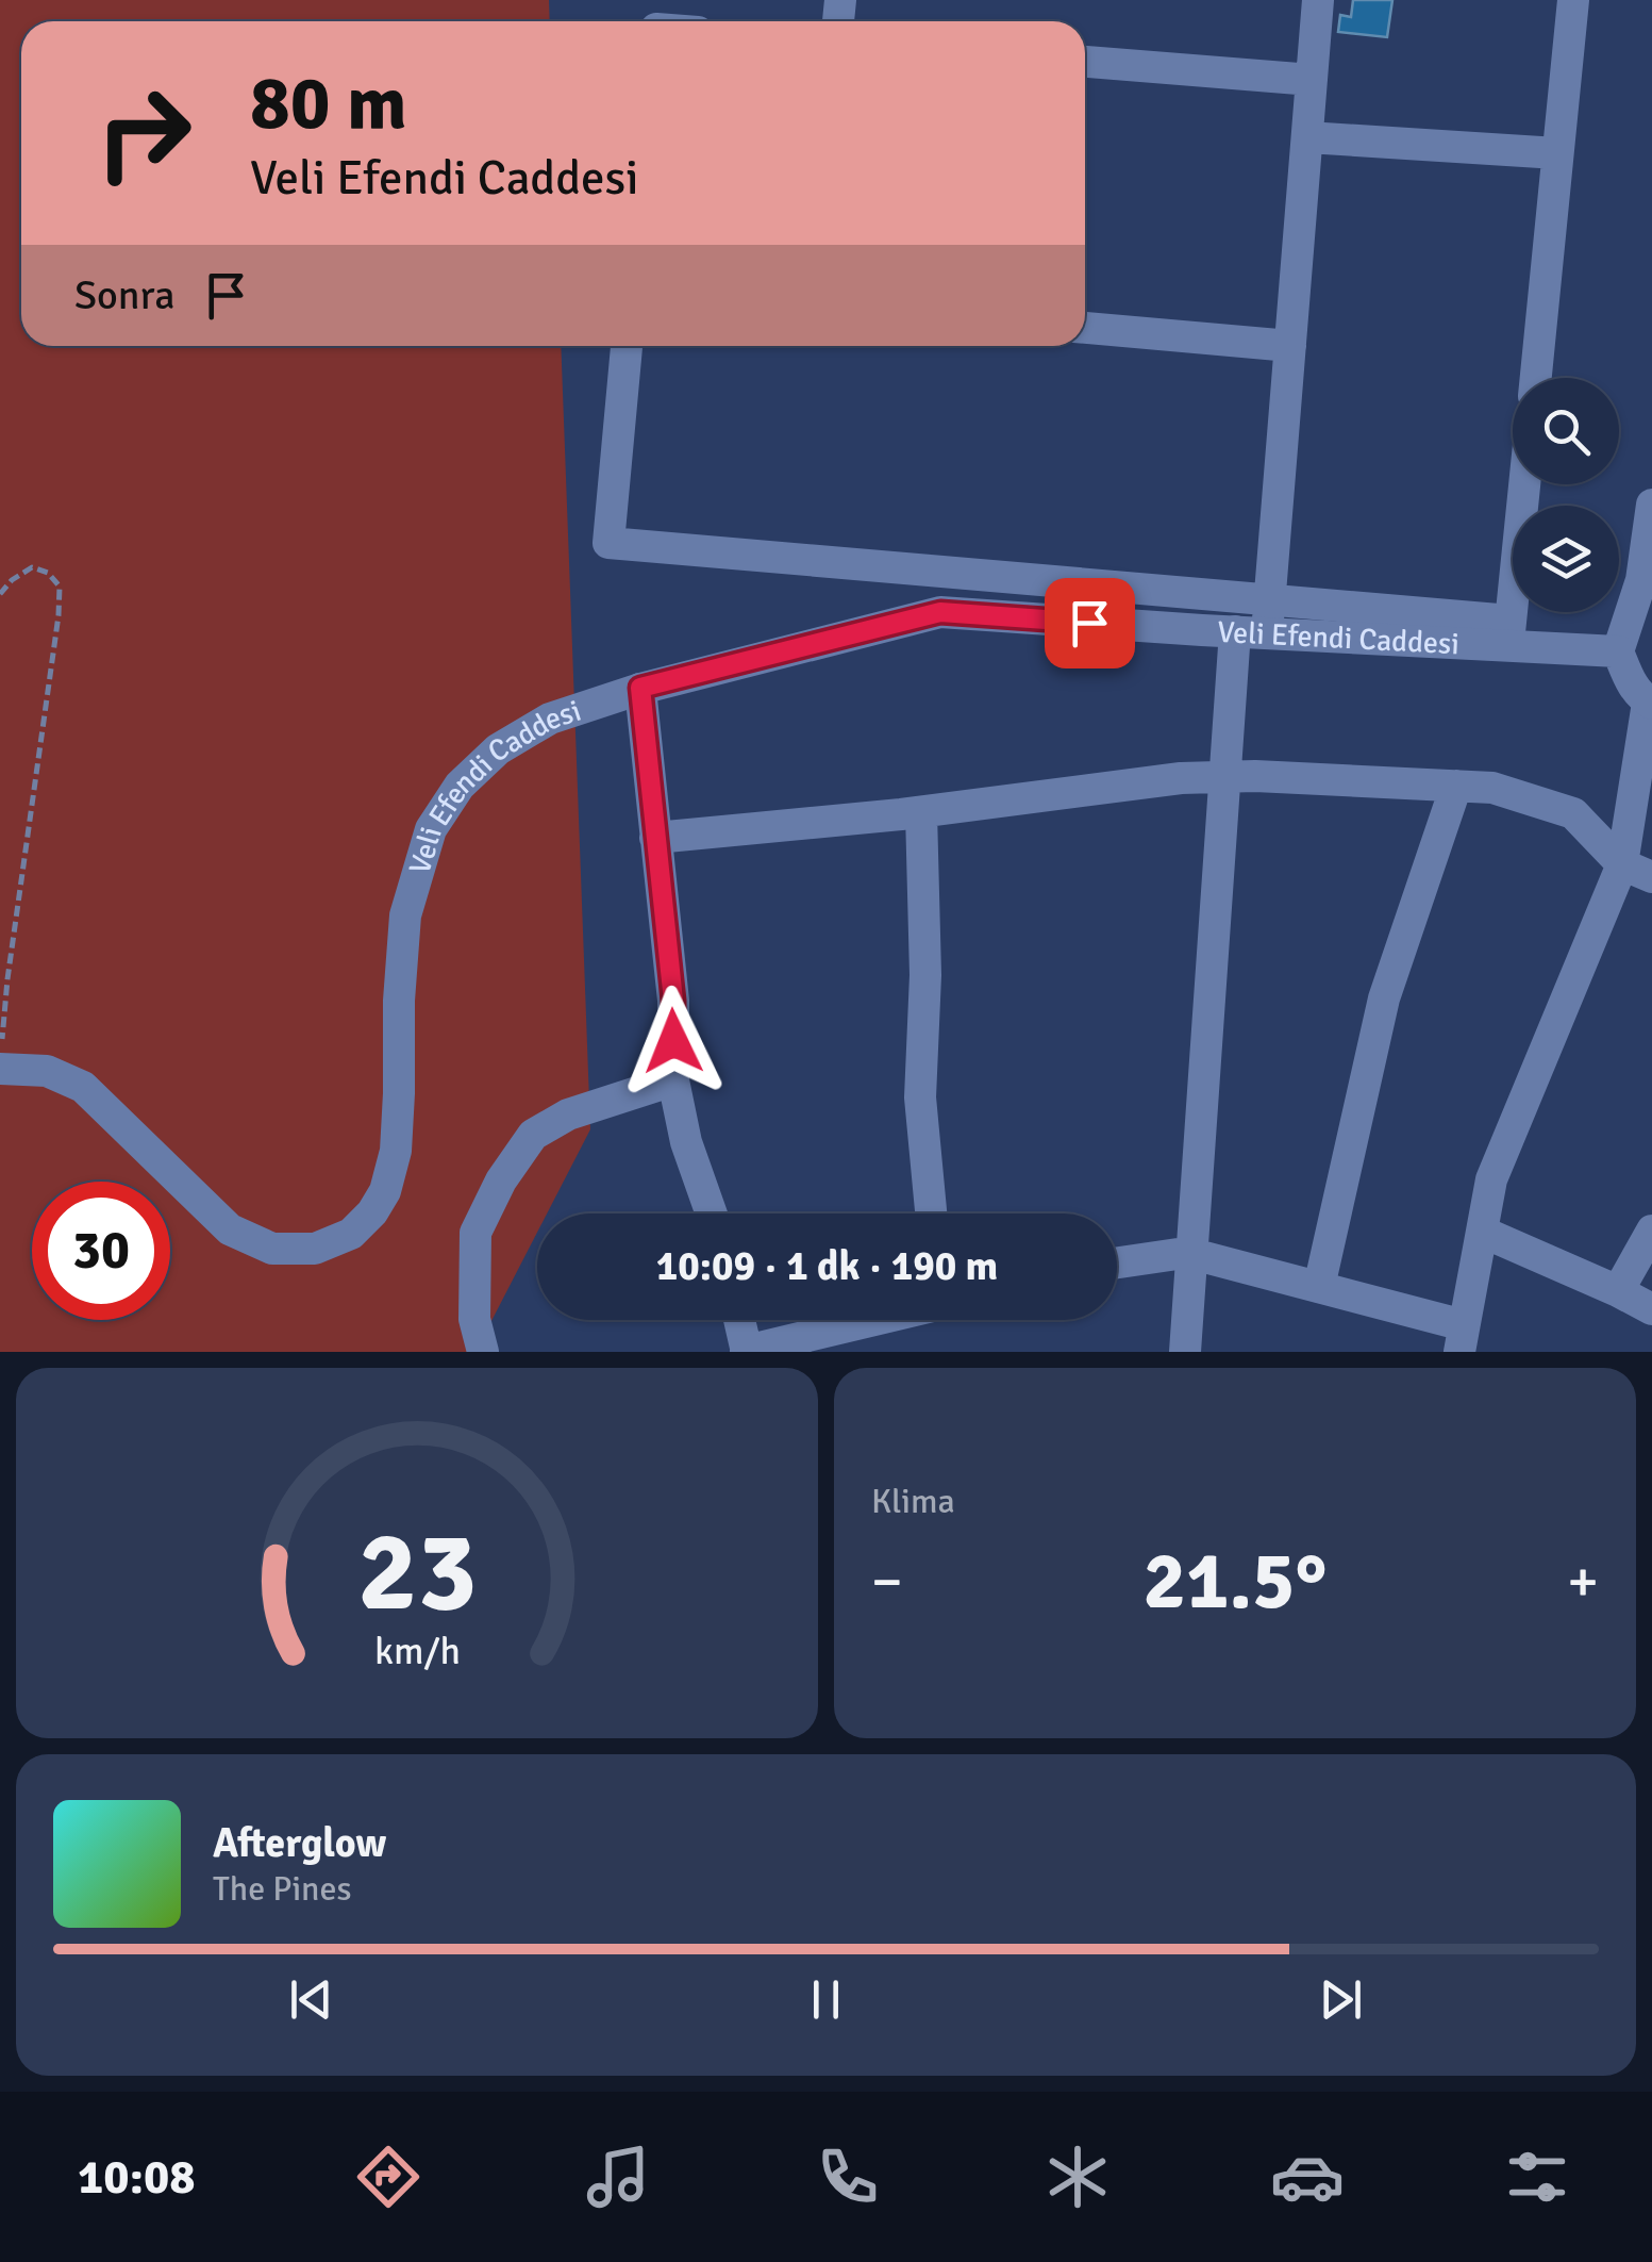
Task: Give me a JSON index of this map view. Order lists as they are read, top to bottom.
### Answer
{
  "streets": {
    "street": ["Veli Efendi Caddesi"]
  },
  "page": {
    "turn": ["80 m", "Veli Efendi Caddesi"],
    "then": "Sonra",
    "limit": "30",
    "trip": "10:09 · 1 dk · 190 m",
    "tile": "Klima",
    "heat": ["−", "21.5°", "+"],
    "song": ["Afterglow", "The Pines"],
    "tabs": "10:08",
    "gauge": ["23", "km/h"]
  }
}
